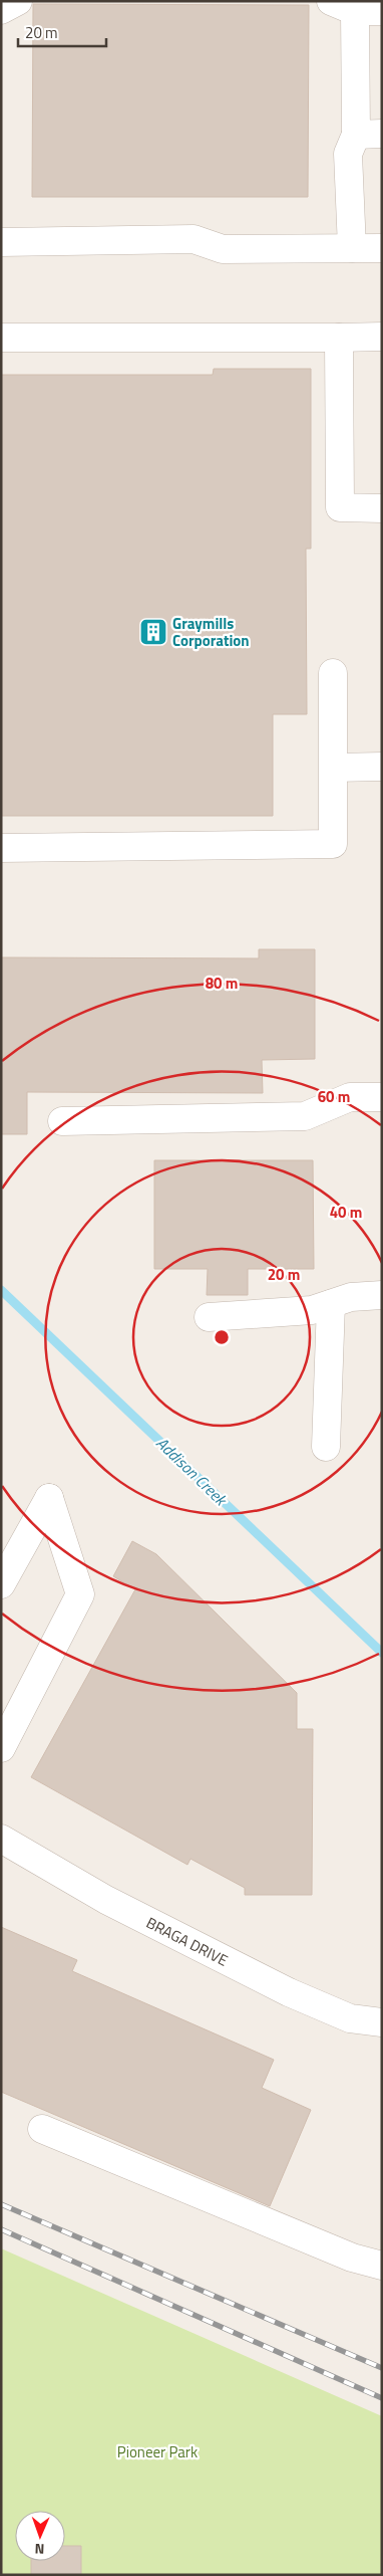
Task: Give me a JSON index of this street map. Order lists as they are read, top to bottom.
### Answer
{
  "streets": {
    "street": ["BRAGA DRIVE"]
  },
  "water": ["Addison Creek"],
  "parks": ["Pioneer Park"],
  "places": {
    "building": ["Graymills Corporation"]
  },
  "scale_bar": "20 m",
  "north": "bottom",
  "rings": [
    "80 m",
    "60 m",
    "40 m",
    "20 m"
  ]
}
